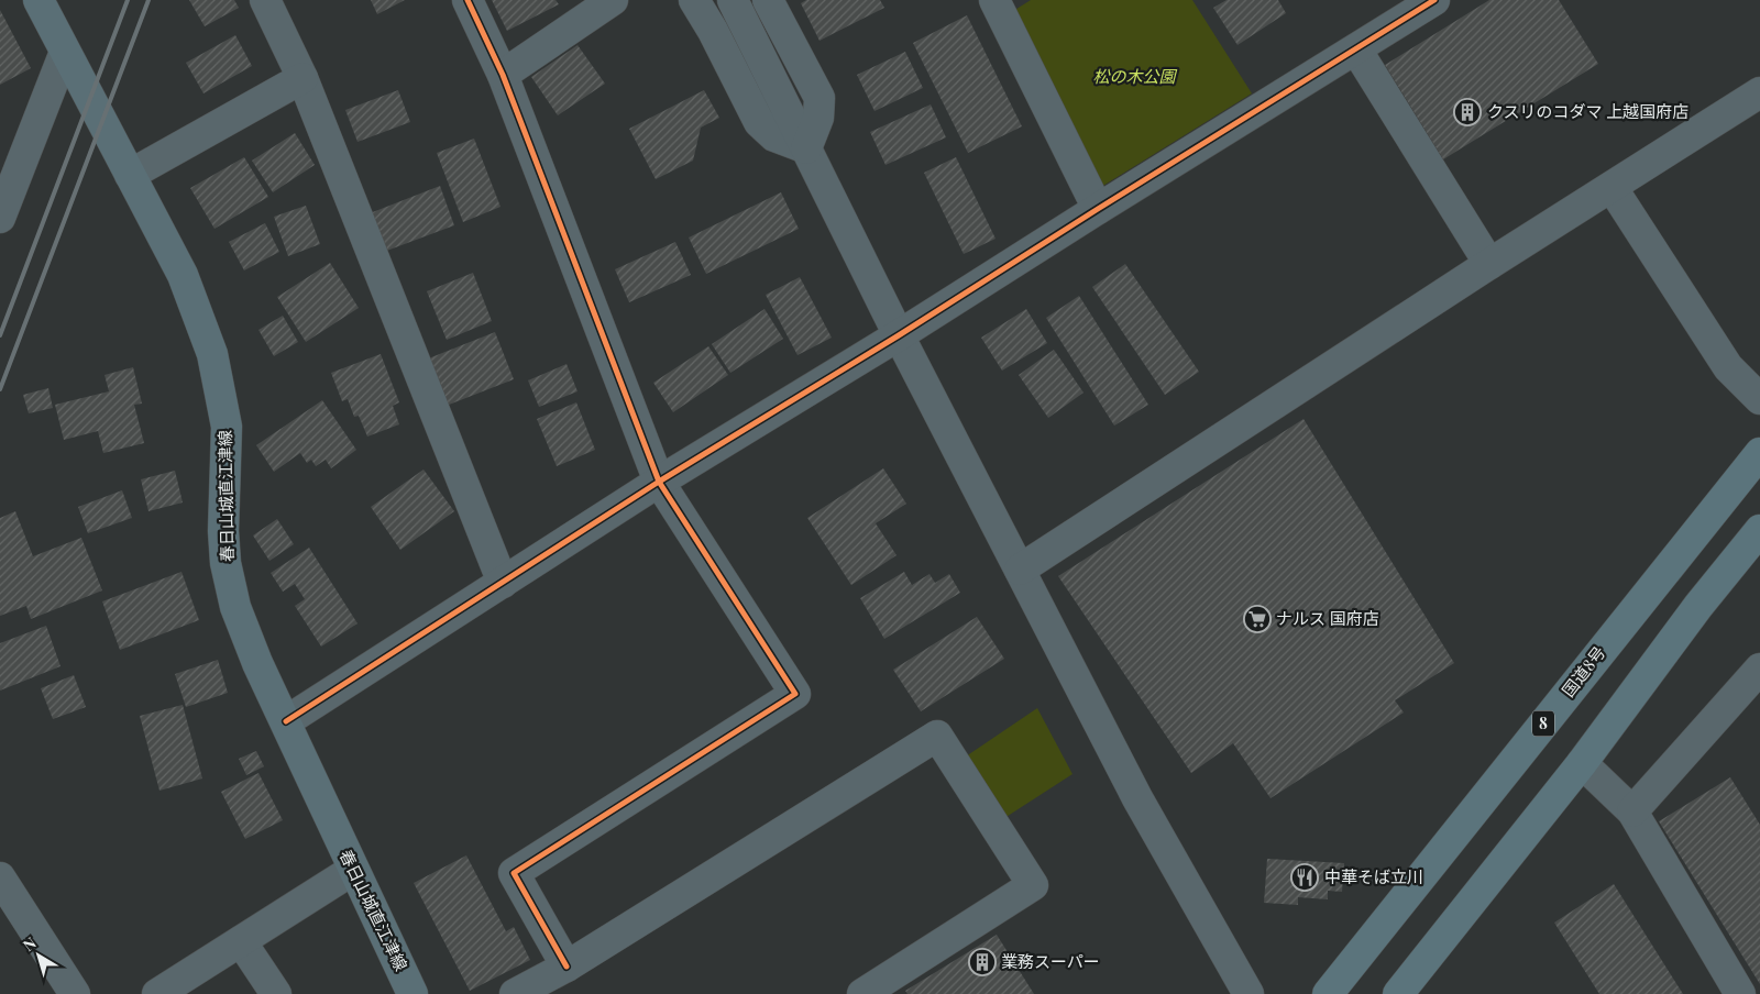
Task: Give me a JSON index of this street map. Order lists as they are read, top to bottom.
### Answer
{
  "streets": {
    "highway": ["国道8号", "8"],
    "main road": ["春日山城直江津線"]
  },
  "parks": ["松の木公園"],
  "places": {
    "building": ["クスリのコダマ 上越国府店", "業務スーパー"],
    "supermarket": ["ナルス 国府店"],
    "restaurant": ["中華そば立川"]
  },
  "north": "top left"
}
